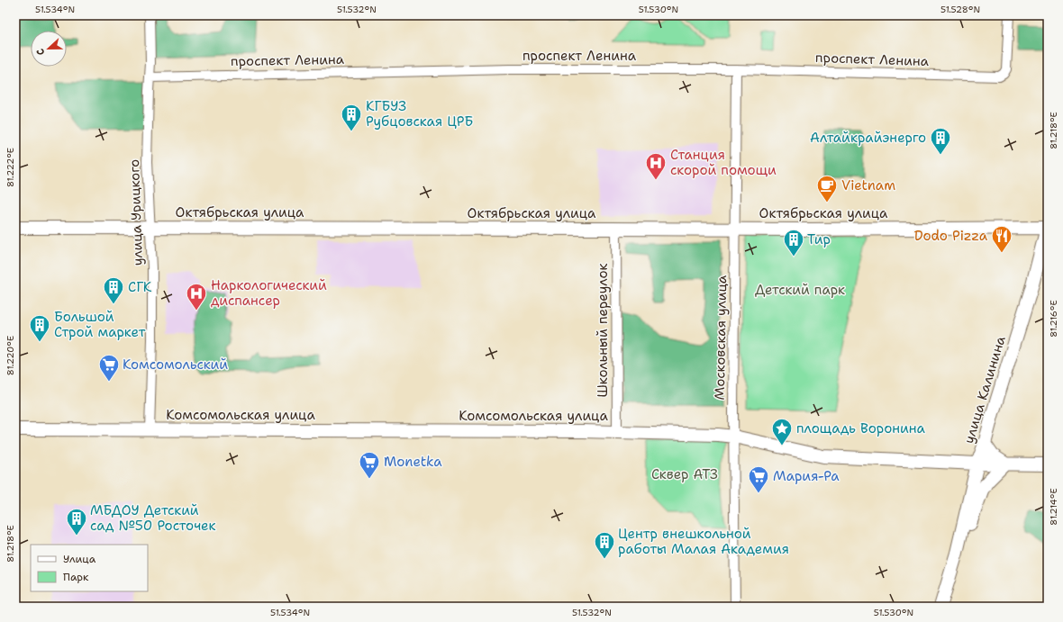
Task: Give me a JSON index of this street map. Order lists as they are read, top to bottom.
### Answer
{
  "streets": {
    "main road": ["Октябрьская улица", "улица Калинина", "Комсомольская улица"],
    "street": [
      "проспект Ленина",
      "улица Урицкого",
      "Школьный переулок",
      "Московская улица"
    ]
  },
  "crossings": [
    ["проспект Ленина", "улица Урицкого"],
    ["проспект Ленина", "Московская улица"],
    ["улица Урицкого", "Октябрьская улица"],
    ["улица Урицкого", "Комсомольская улица"],
    ["Октябрьская улица", "Школьный переулок"],
    ["Октябрьская улица", "Московская улица"],
    ["Октябрьская улица", "улица Калинина"],
    ["Школьный переулок", "Комсомольская улица"],
    ["Московская улица", "Комсомольская улица"],
    ["улица Калинина", "Комсомольская улица"]
  ],
  "parks": ["Детский парк", "Сквер АТЗ"],
  "places": {
    "building": [
      "КГБУЗ Рубцовская ЦРБ",
      "Алтайкрайэнерго",
      "Тир",
      "СГК",
      "Большой Строй маркет",
      "МБДОУ Детский сад №50 Росточек",
      "Центр внешкольной работы Малая Академия"
    ],
    "hospital": ["Станция скорой помощи", "Наркологический диспансер"],
    "cafe": ["Vietnam"],
    "restaurant": ["Dodo Pizza"],
    "supermarket": ["Комсомольский", "Monetka", "Мария-Ра"],
    "place": ["площадь Воронина"]
  },
  "legend": ["Улица", "Парк"],
  "north": "left",
  "coordinates": [
    "51.534°N",
    "51.532°N",
    "51.530°N",
    "51.528°N",
    "81.218°E",
    "81.222°E",
    "81.216°E",
    "81.220°E",
    "81.214°E"
  ]
}
